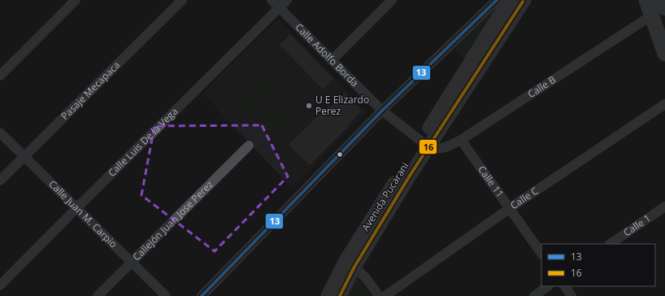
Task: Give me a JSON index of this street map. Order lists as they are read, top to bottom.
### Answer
{
  "streets": {
    "street": [
      "Calle Adolfo Borda",
      "Calle B",
      "Pasaje Mecapaca",
      "Calle Luis De la Vega",
      "Calle 11",
      "Avenida Pucarani",
      "Calle C",
      "Calle Juan M. Carpio",
      "Callejón Juan Jose Perez",
      "Calle 1"
    ]
  },
  "crossings": [
    ["Calle Adolfo Borda", "Calle B"],
    ["Calle Adolfo Borda", "Calle Luis De la Vega"],
    ["Calle Adolfo Borda", "Avenida Pucarani"],
    ["Calle B", "Calle 11"],
    ["Calle B", "Avenida Pucarani"],
    ["Pasaje Mecapaca", "Calle Juan M. Carpio"],
    ["Calle Luis De la Vega", "Calle Juan M. Carpio"],
    ["Calle 11", "Calle C"],
    ["Calle Juan M. Carpio", "Callejón Juan Jose Perez"]
  ],
  "places": ["U E Elizardo Perez"],
  "lines": ["transit line 13", "transit line 16"],
  "legend": ["13", "16"]
}
